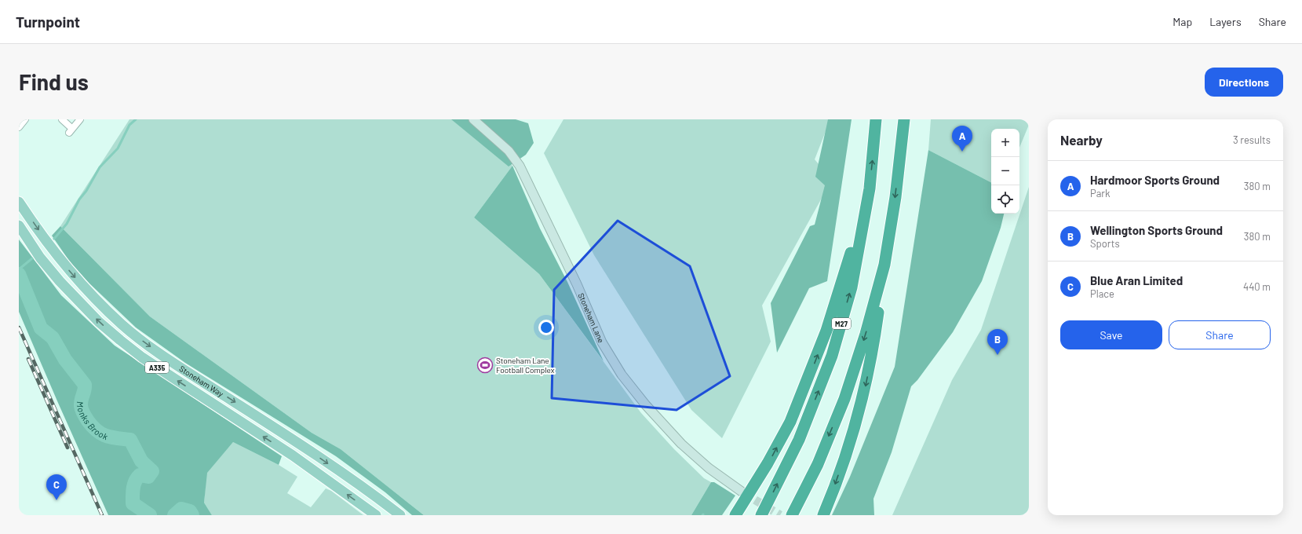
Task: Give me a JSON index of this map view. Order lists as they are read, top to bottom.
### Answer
{
  "streets": {
    "highway": ["M27"],
    "main road": ["A335", "Stoneham Way"],
    "street": ["Stoneham Lane"]
  },
  "water": ["Monks Brook"],
  "places": {
    "sports": ["Stoneham Lane Football Complex"]
  },
  "page": {
    "header": "Turnpoint",
    "nav": ["Map", "Layers", "Share"],
    "buttons": [
      "Directions",
      ["Save", "Share"]
    ],
    "title": "Find us",
    "heading": ["Nearby", "3 results"],
    "pins": ["A", "B", "C"],
    "map_buttons": ["+", "−"],
    "list": [
      {
        "mark": "A",
        "name": "Hardmoor Sports Ground",
        "note": "Park",
        "value": "380 m"
      },
      {
        "mark": "B",
        "name": "Wellington Sports Ground",
        "note": "Sports",
        "value": "380 m"
      },
      {
        "mark": "C",
        "name": "Blue Aran Limited",
        "note": "Place",
        "value": "440 m"
      }
    ]
  }
}
